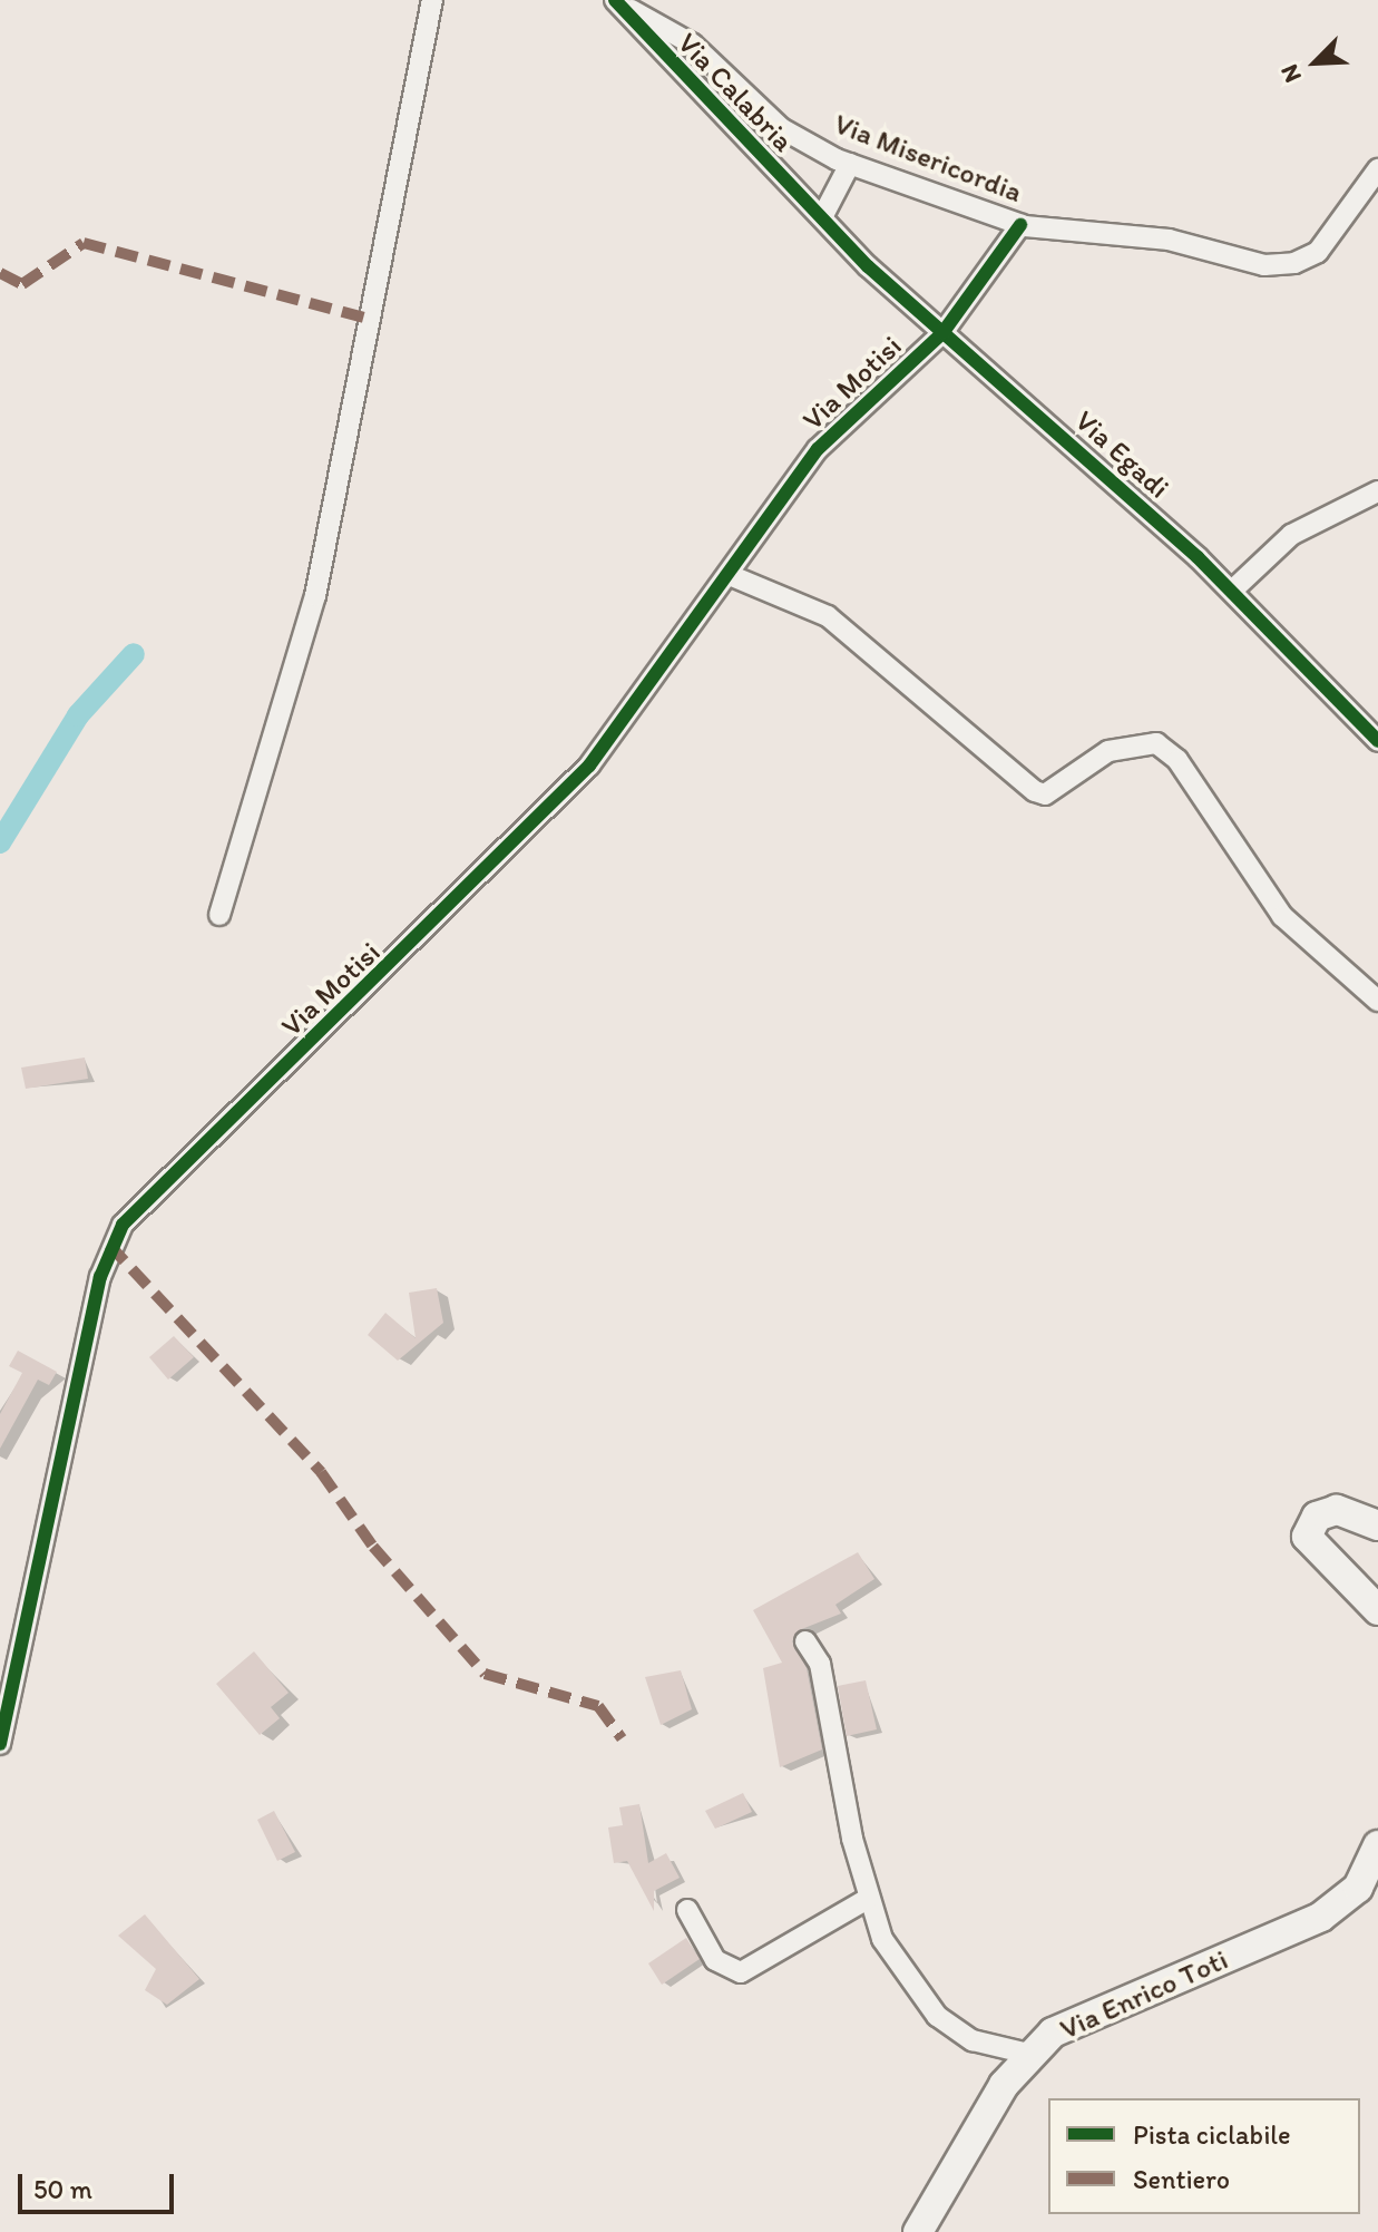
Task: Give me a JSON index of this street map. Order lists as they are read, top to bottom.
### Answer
{
  "streets": {
    "main road": ["Via Enrico Toti"],
    "street": [
      "Via Calabria",
      "Via Misericordia",
      "Via Motisi",
      "Via Egadi"
    ]
  },
  "crossings": [
    ["Via Calabria", "Via Misericordia"],
    ["Via Calabria", "Via Egadi"],
    ["Via Misericordia", "Via Motisi"],
    ["Via Motisi", "Via Egadi"]
  ],
  "legend": ["Pista ciclabile", "Sentiero"],
  "scale_bar": "50 m",
  "north": "bottom left"
}
